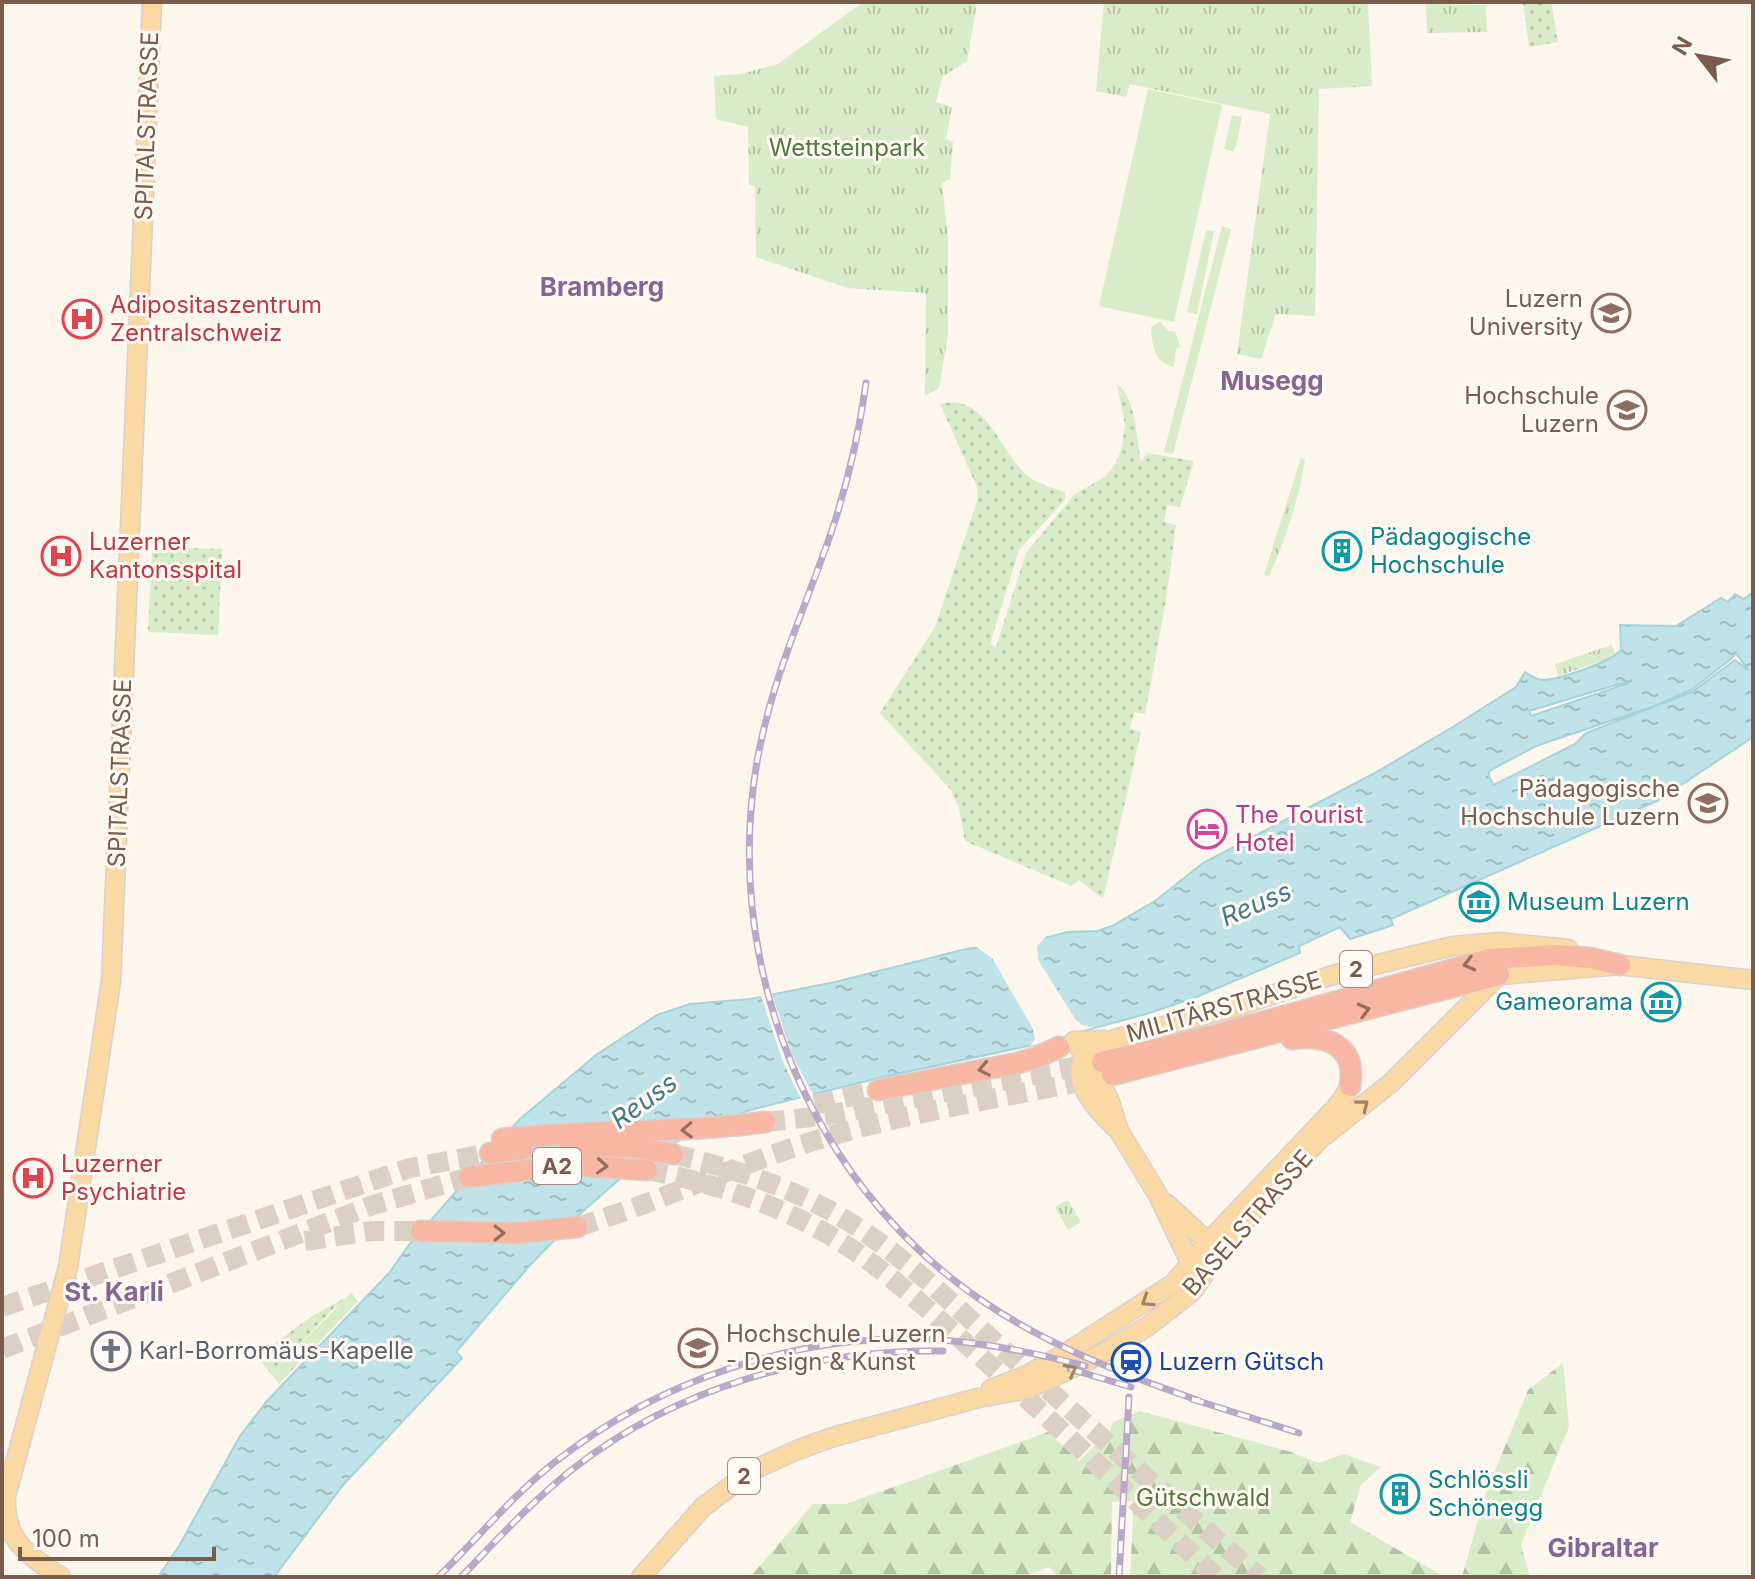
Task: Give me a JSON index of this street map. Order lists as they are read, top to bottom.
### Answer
{
  "streets": {
    "highway": ["2", "A2"],
    "main road": ["SPITALSTRASSE", "MILITÄRSTRASSE", "BASELSTRASSE"]
  },
  "crossings": [
    ["2", "MILITÄRSTRASSE"],
    ["2", "BASELSTRASSE"]
  ],
  "districts": [
    "Bramberg",
    "Musegg",
    "St. Karli",
    "Gibraltar"
  ],
  "water": ["Reuss"],
  "parks": ["Wettsteinpark", "Gütschwald"],
  "places": {
    "school or university": [
      "Luzern University",
      "Hochschule Luzern",
      "Pädagogische Hochschule Luzern",
      "Hochschule Luzern - Design & Kunst"
    ],
    "hospital": ["Adipositaszentrum Zentralschweiz", "Luzerner Kantonsspital", "Luzerner Psychiatrie"],
    "building": ["Pädagogische Hochschule", "Schlössli Schönegg"],
    "hotel": ["The Tourist Hotel"],
    "museum": ["Museum Luzern", "Gameorama"],
    "church": ["Karl-Borromäus-Kapelle"],
    "station": ["Luzern Gütsch"]
  },
  "scale_bar": "100 m",
  "north": "top left"
}
